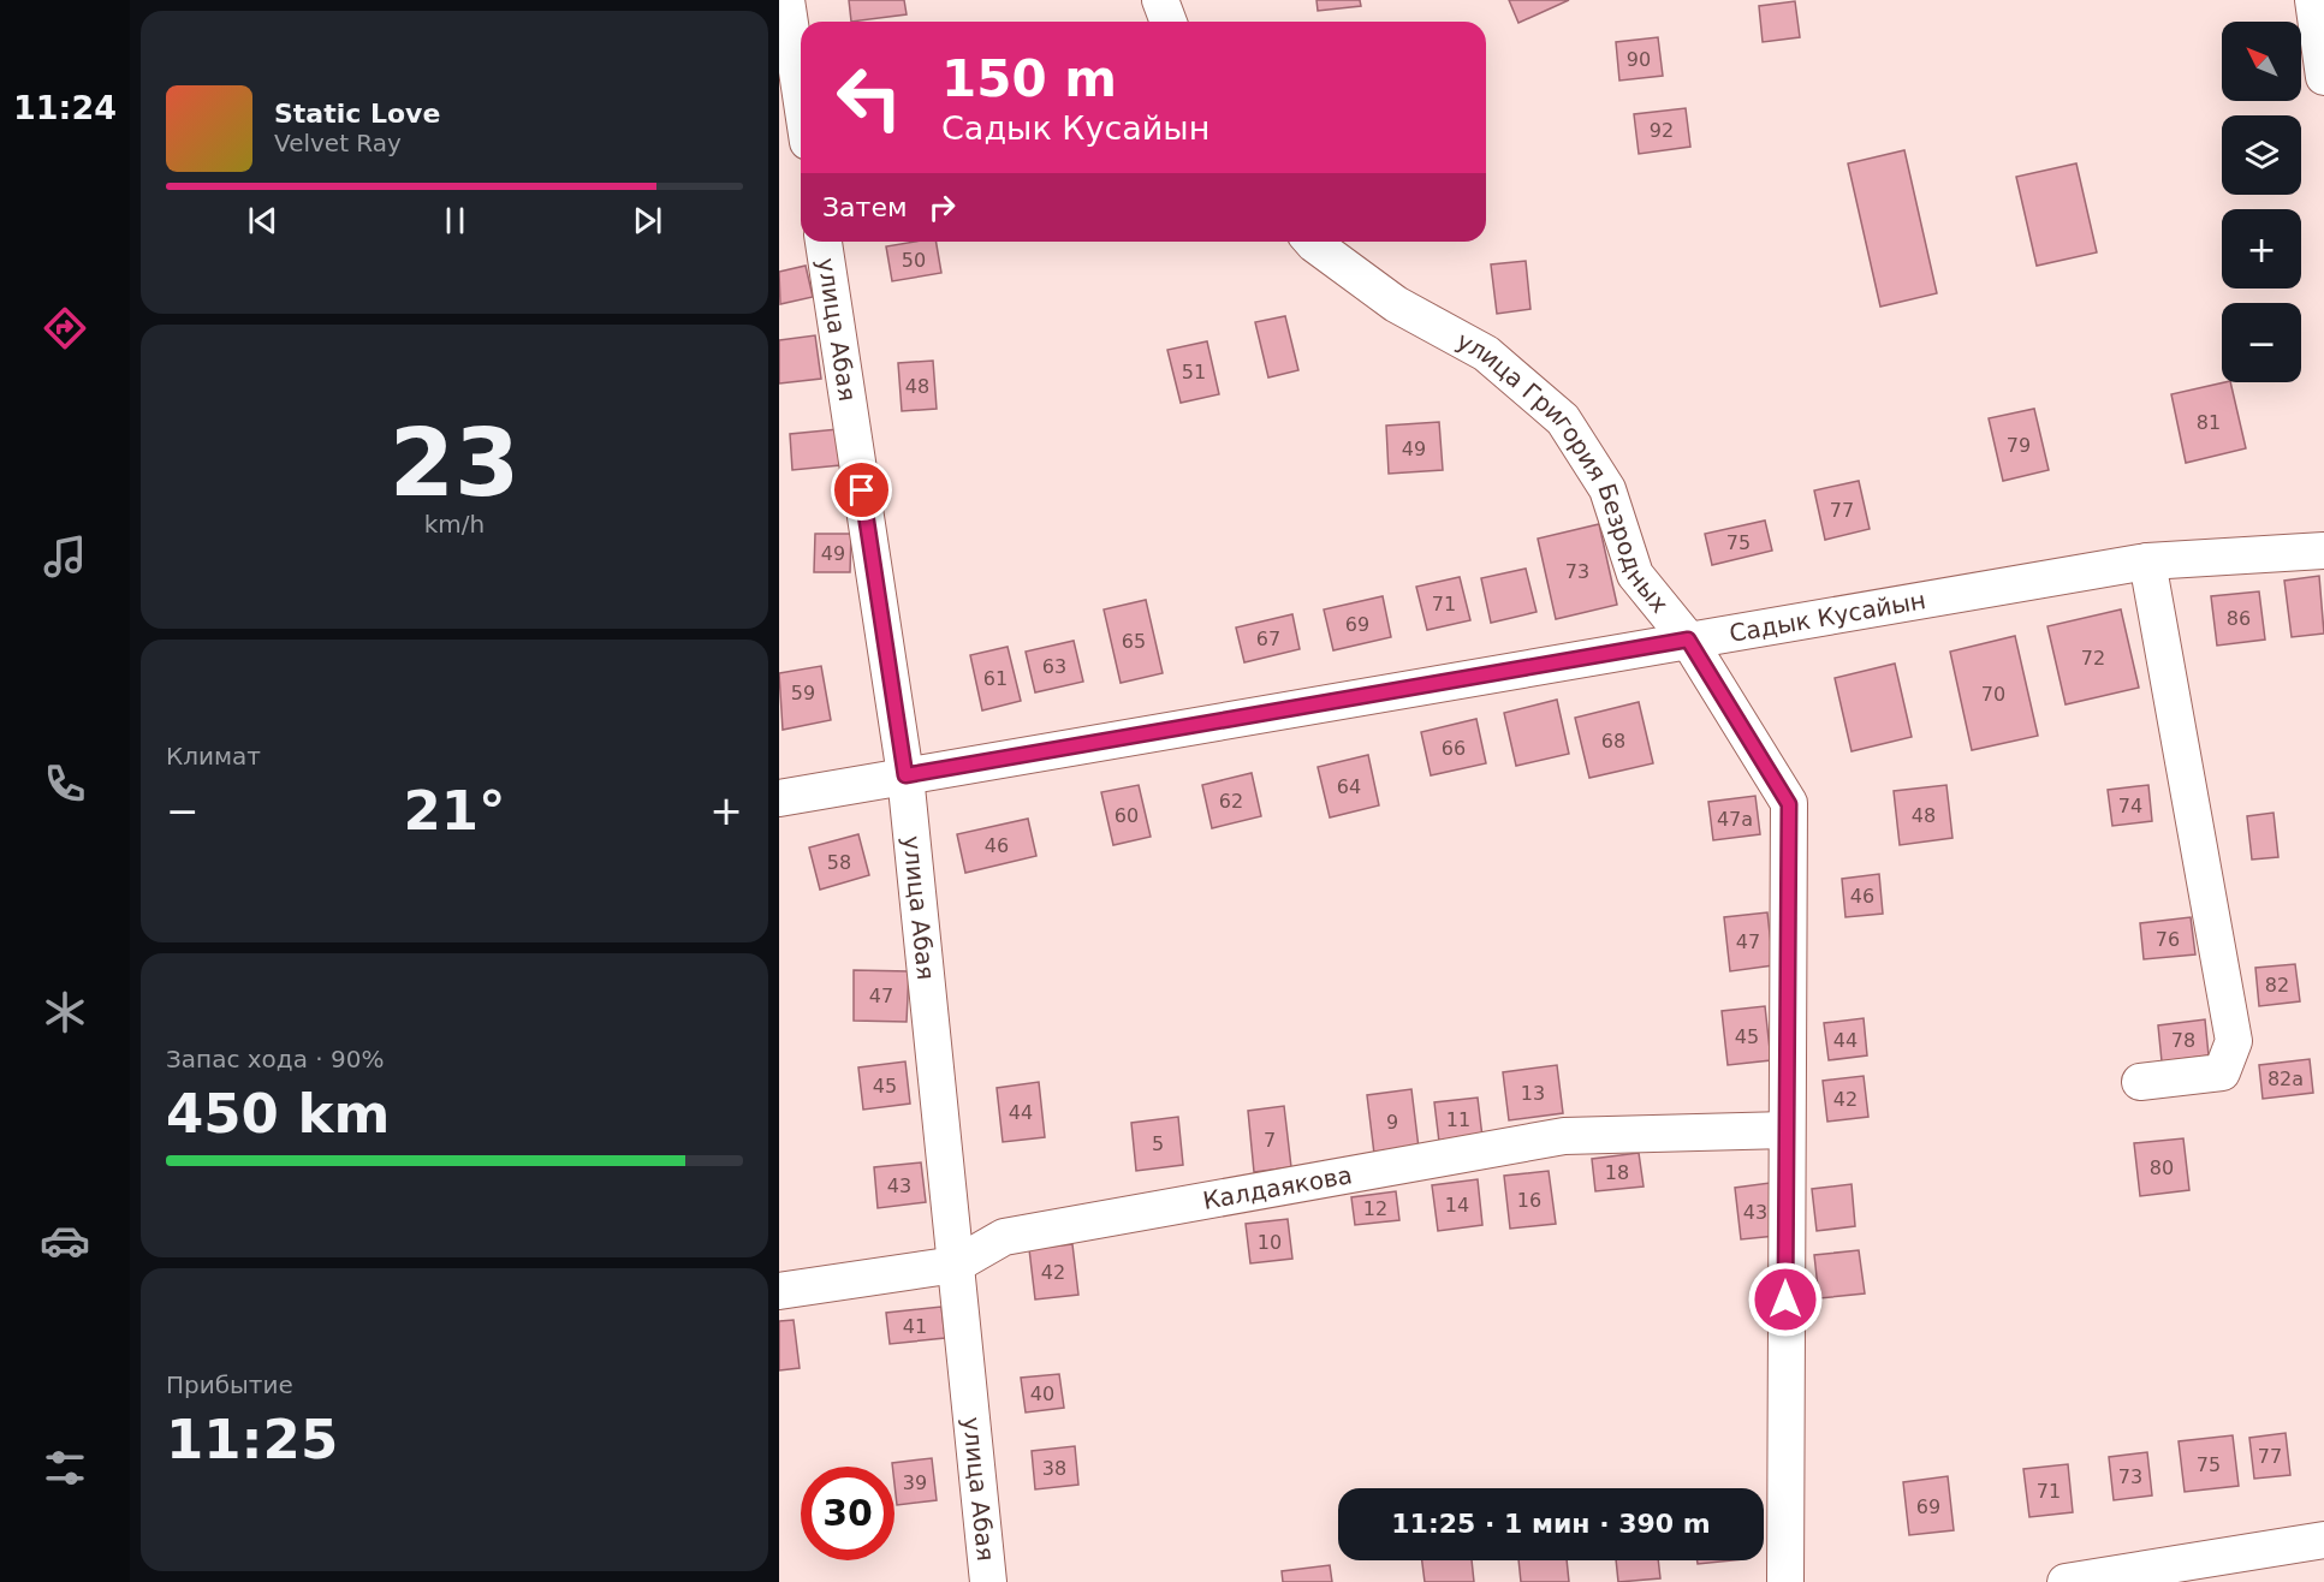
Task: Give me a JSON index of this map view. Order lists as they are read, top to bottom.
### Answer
{
  "streets": {
    "street": [
      "улица Абая",
      "улица Григория Безродных",
      "Садык Кусайын",
      "Калдаякова"
    ]
  },
  "crossings": [
    ["улица Абая", "Садык Кусайын"],
    ["улица Абая", "Калдаякова"],
    ["улица Григория Безродных", "Садык Кусайын"],
    ["улица Григория Безродных", "Калдаякова"]
  ],
  "house_numbers": [
    "90",
    "92",
    "50",
    "51",
    "48",
    "81",
    "79",
    "49",
    "77",
    "75",
    "49",
    "73",
    "71",
    "86",
    "69",
    "67",
    "65",
    "72",
    "63",
    "61",
    "59",
    "70",
    "68",
    "66",
    "64",
    "62",
    "74",
    "60",
    "48",
    "47а",
    "46",
    "58",
    "46",
    "76",
    "47",
    "82",
    "47",
    "45",
    "44",
    "78",
    "82а",
    "45",
    "13",
    "42",
    "44",
    "11",
    "9",
    "7",
    "5",
    "80",
    "18",
    "43",
    "16",
    "14",
    "12",
    "43",
    "10",
    "42",
    "41",
    "40",
    "77",
    "75",
    "38",
    "73",
    "39",
    "71",
    "69"
  ],
  "north": "top left",
  "page": {
    "tabs": "11:24",
    "map_buttons": ["+", "−"],
    "turn": ["150 m", "Садык Кусайын"],
    "song": ["Static Love", "Velvet Ray"],
    "then": "Затем",
    "tile": [
      ["23", "km/h"],
      "Климат",
      ["Запас хода · 90%", "450 km"],
      ["Прибытие", "11:25"]
    ],
    "heat": ["−", "21°", "+"],
    "limit": "30",
    "trip": "11:25 · 1 мин · 390 m"
  }
}
